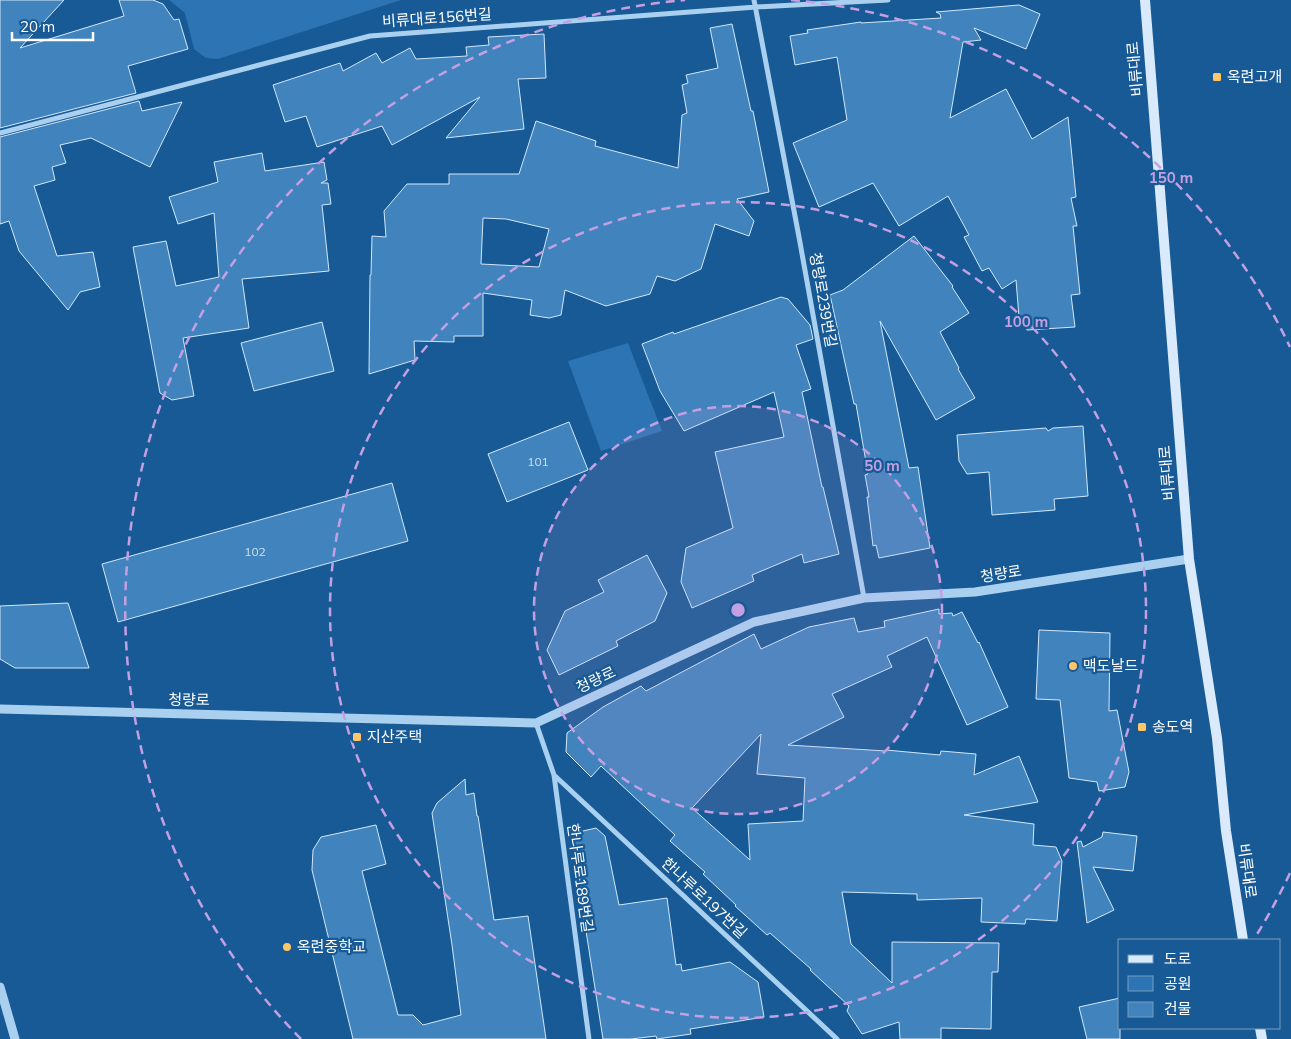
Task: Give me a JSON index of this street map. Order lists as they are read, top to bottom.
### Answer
{
  "streets": {
    "main road": ["비류대로"],
    "street": [
      "비류대로156번길",
      "청량로239번길",
      "청량로",
      "한나루로189번길",
      "한나루로197번길"
    ]
  },
  "crossings": [
    ["비류대로156번길", "청량로239번길"],
    ["비류대로", "청량로"],
    ["청량로239번길", "청량로"],
    ["청량로", "한나루로189번길"],
    ["한나루로189번길", "한나루로197번길"]
  ],
  "places": {
    "transit": ["옥련고개", "송도역", "지산주택"],
    "other": ["맥도날드", "옥련중학교"]
  },
  "house_numbers": ["101", "102"],
  "legend": ["도로", "공원", "건물"],
  "scale_bar": "20 m",
  "rings": ["150 m", "100 m", "50 m"]
}
